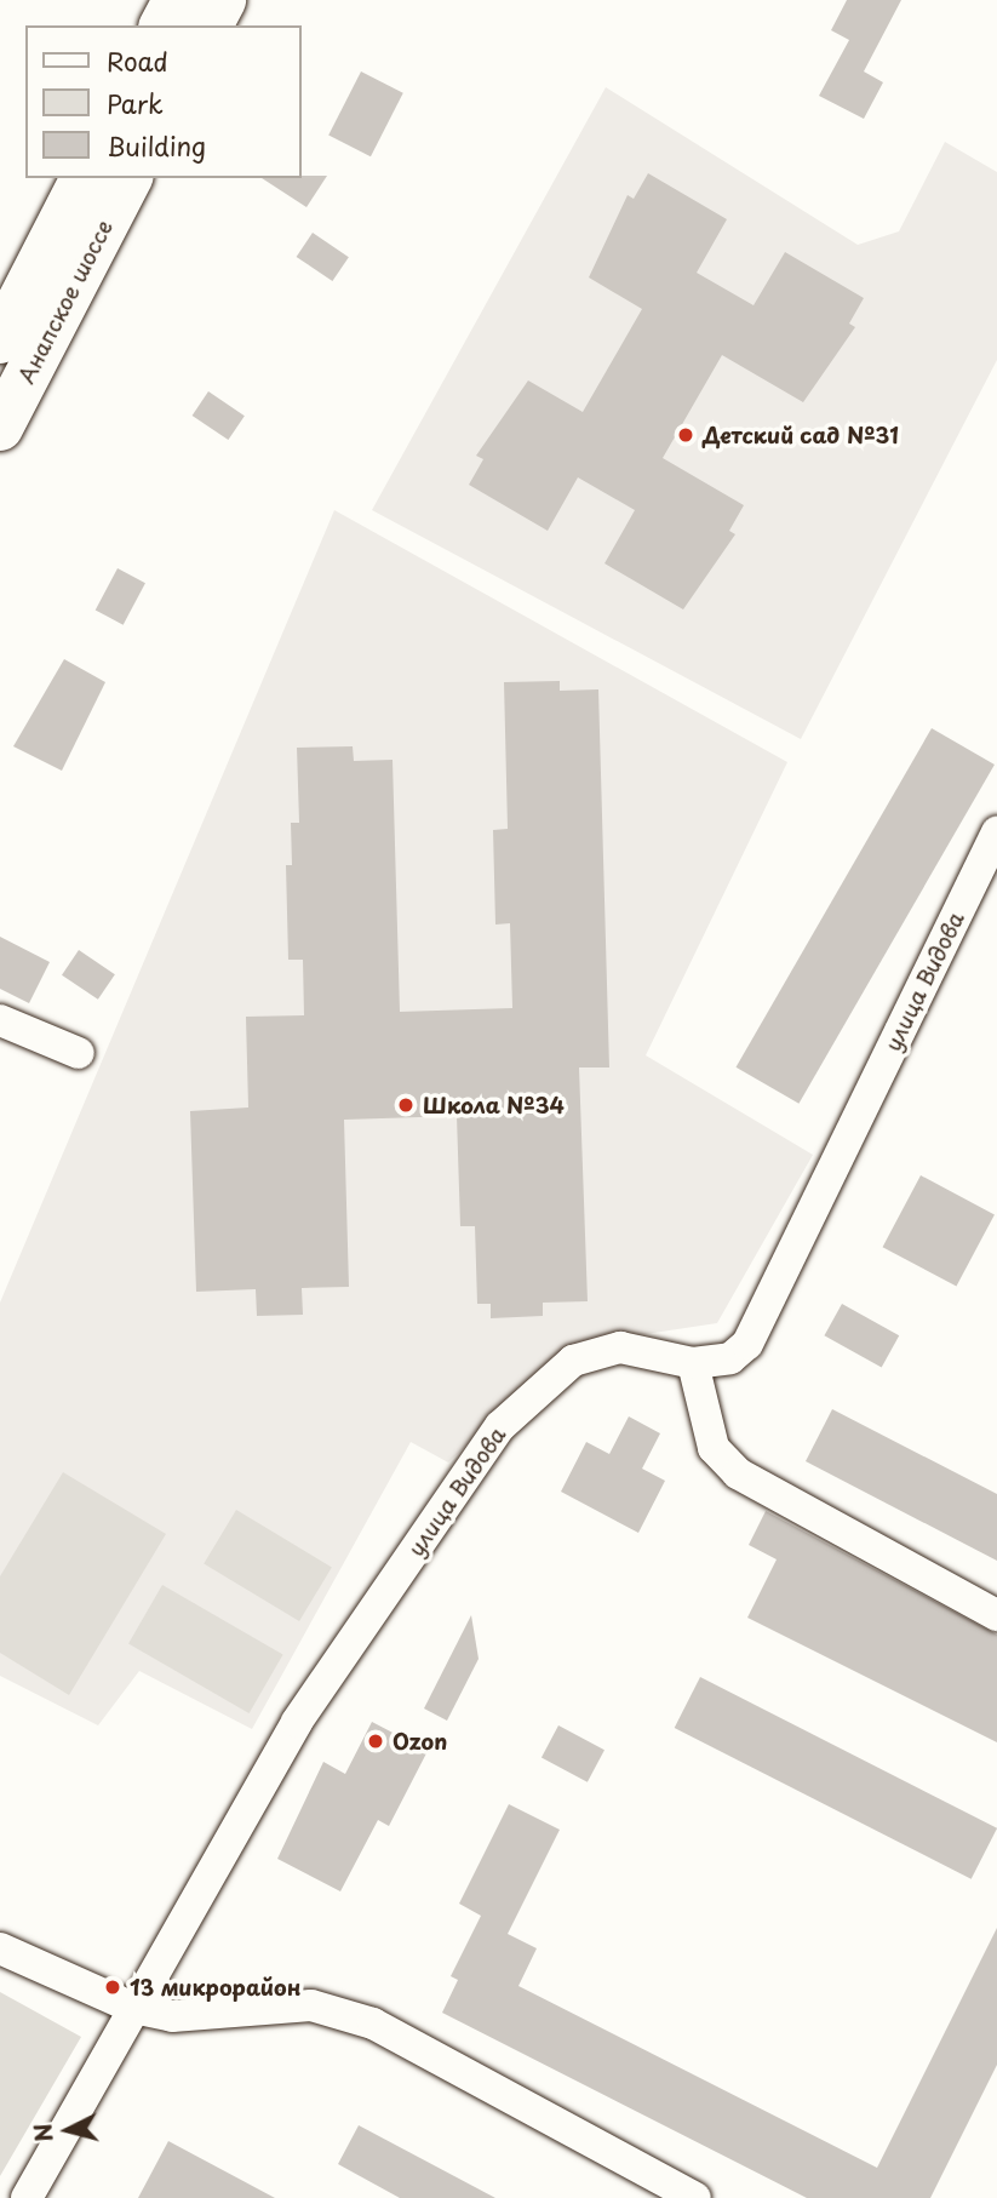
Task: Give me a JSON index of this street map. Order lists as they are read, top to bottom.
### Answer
{
  "streets": {
    "highway": ["Анапское шоссе"],
    "street": ["улица Видова"]
  },
  "places": [
    "Детский сад №31",
    "Школа №34",
    "Ozon",
    "13 микрорайон"
  ],
  "legend": ["Road", "Park", "Building"],
  "north": "left"
}
